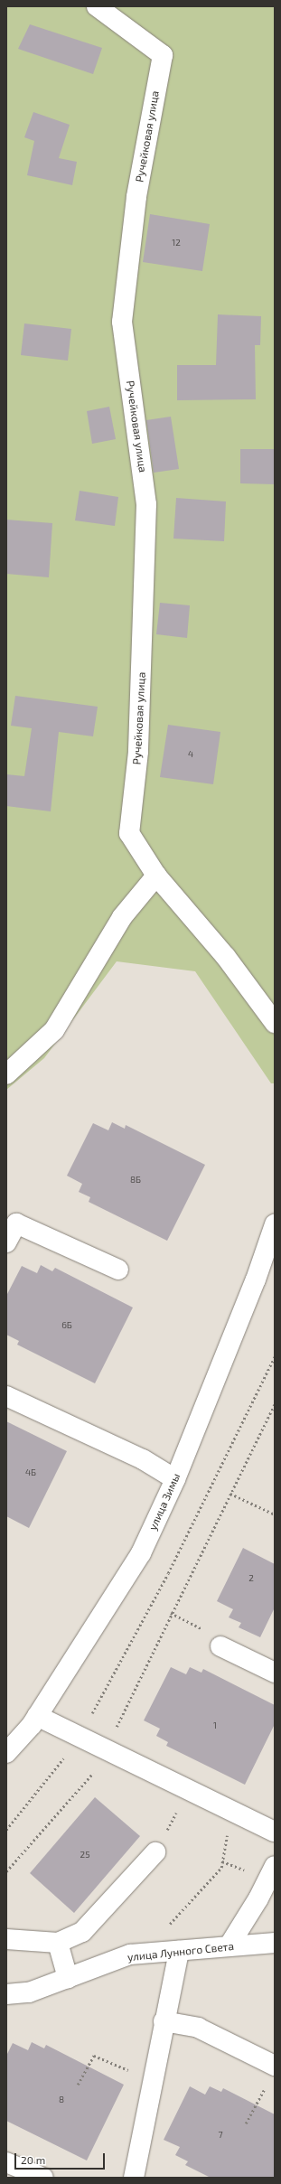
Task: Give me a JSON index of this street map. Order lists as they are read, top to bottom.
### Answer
{
  "streets": {
    "street": ["Ручейковая улица", "улица Зимы", "улица Лунного Света"]
  },
  "house_numbers": [
    "12",
    "4",
    "8Б",
    "6Б",
    "4Б",
    "2",
    "1",
    "25",
    "8",
    "7"
  ],
  "scale_bar": "20 m"
}
